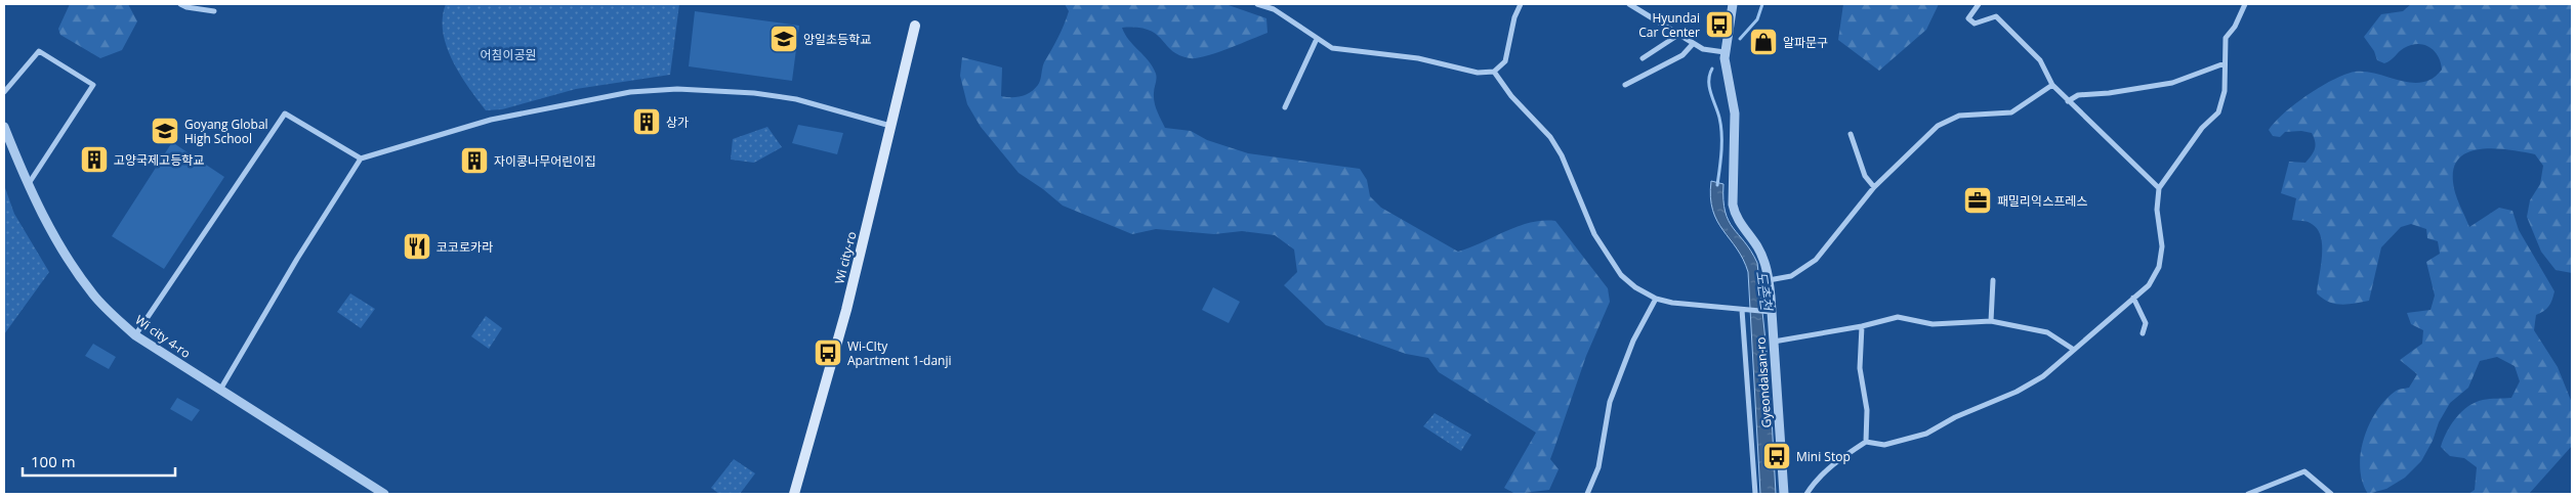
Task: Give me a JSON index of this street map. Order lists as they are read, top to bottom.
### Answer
{
  "streets": {
    "main road": ["Wi city-ro"],
    "street": ["Wi city 4-ro", "Gyeondalsan-ro"]
  },
  "water": ["도촌천"],
  "parks": ["어침이공원"],
  "places": {
    "bus stop": ["Hyundai Car Center", "Wi-CIty Apartment 1-danji", "Mini Stop"],
    "school or university": ["양일초등학교", "Goyang Global High School"],
    "shop": ["알파문구"],
    "building": ["상가", "고양국제고등학교", "자이콩나무어린이집"],
    "office": ["패밀리익스프레스"],
    "restaurant": ["코코로카라"]
  },
  "scale_bar": "100 m"
}
